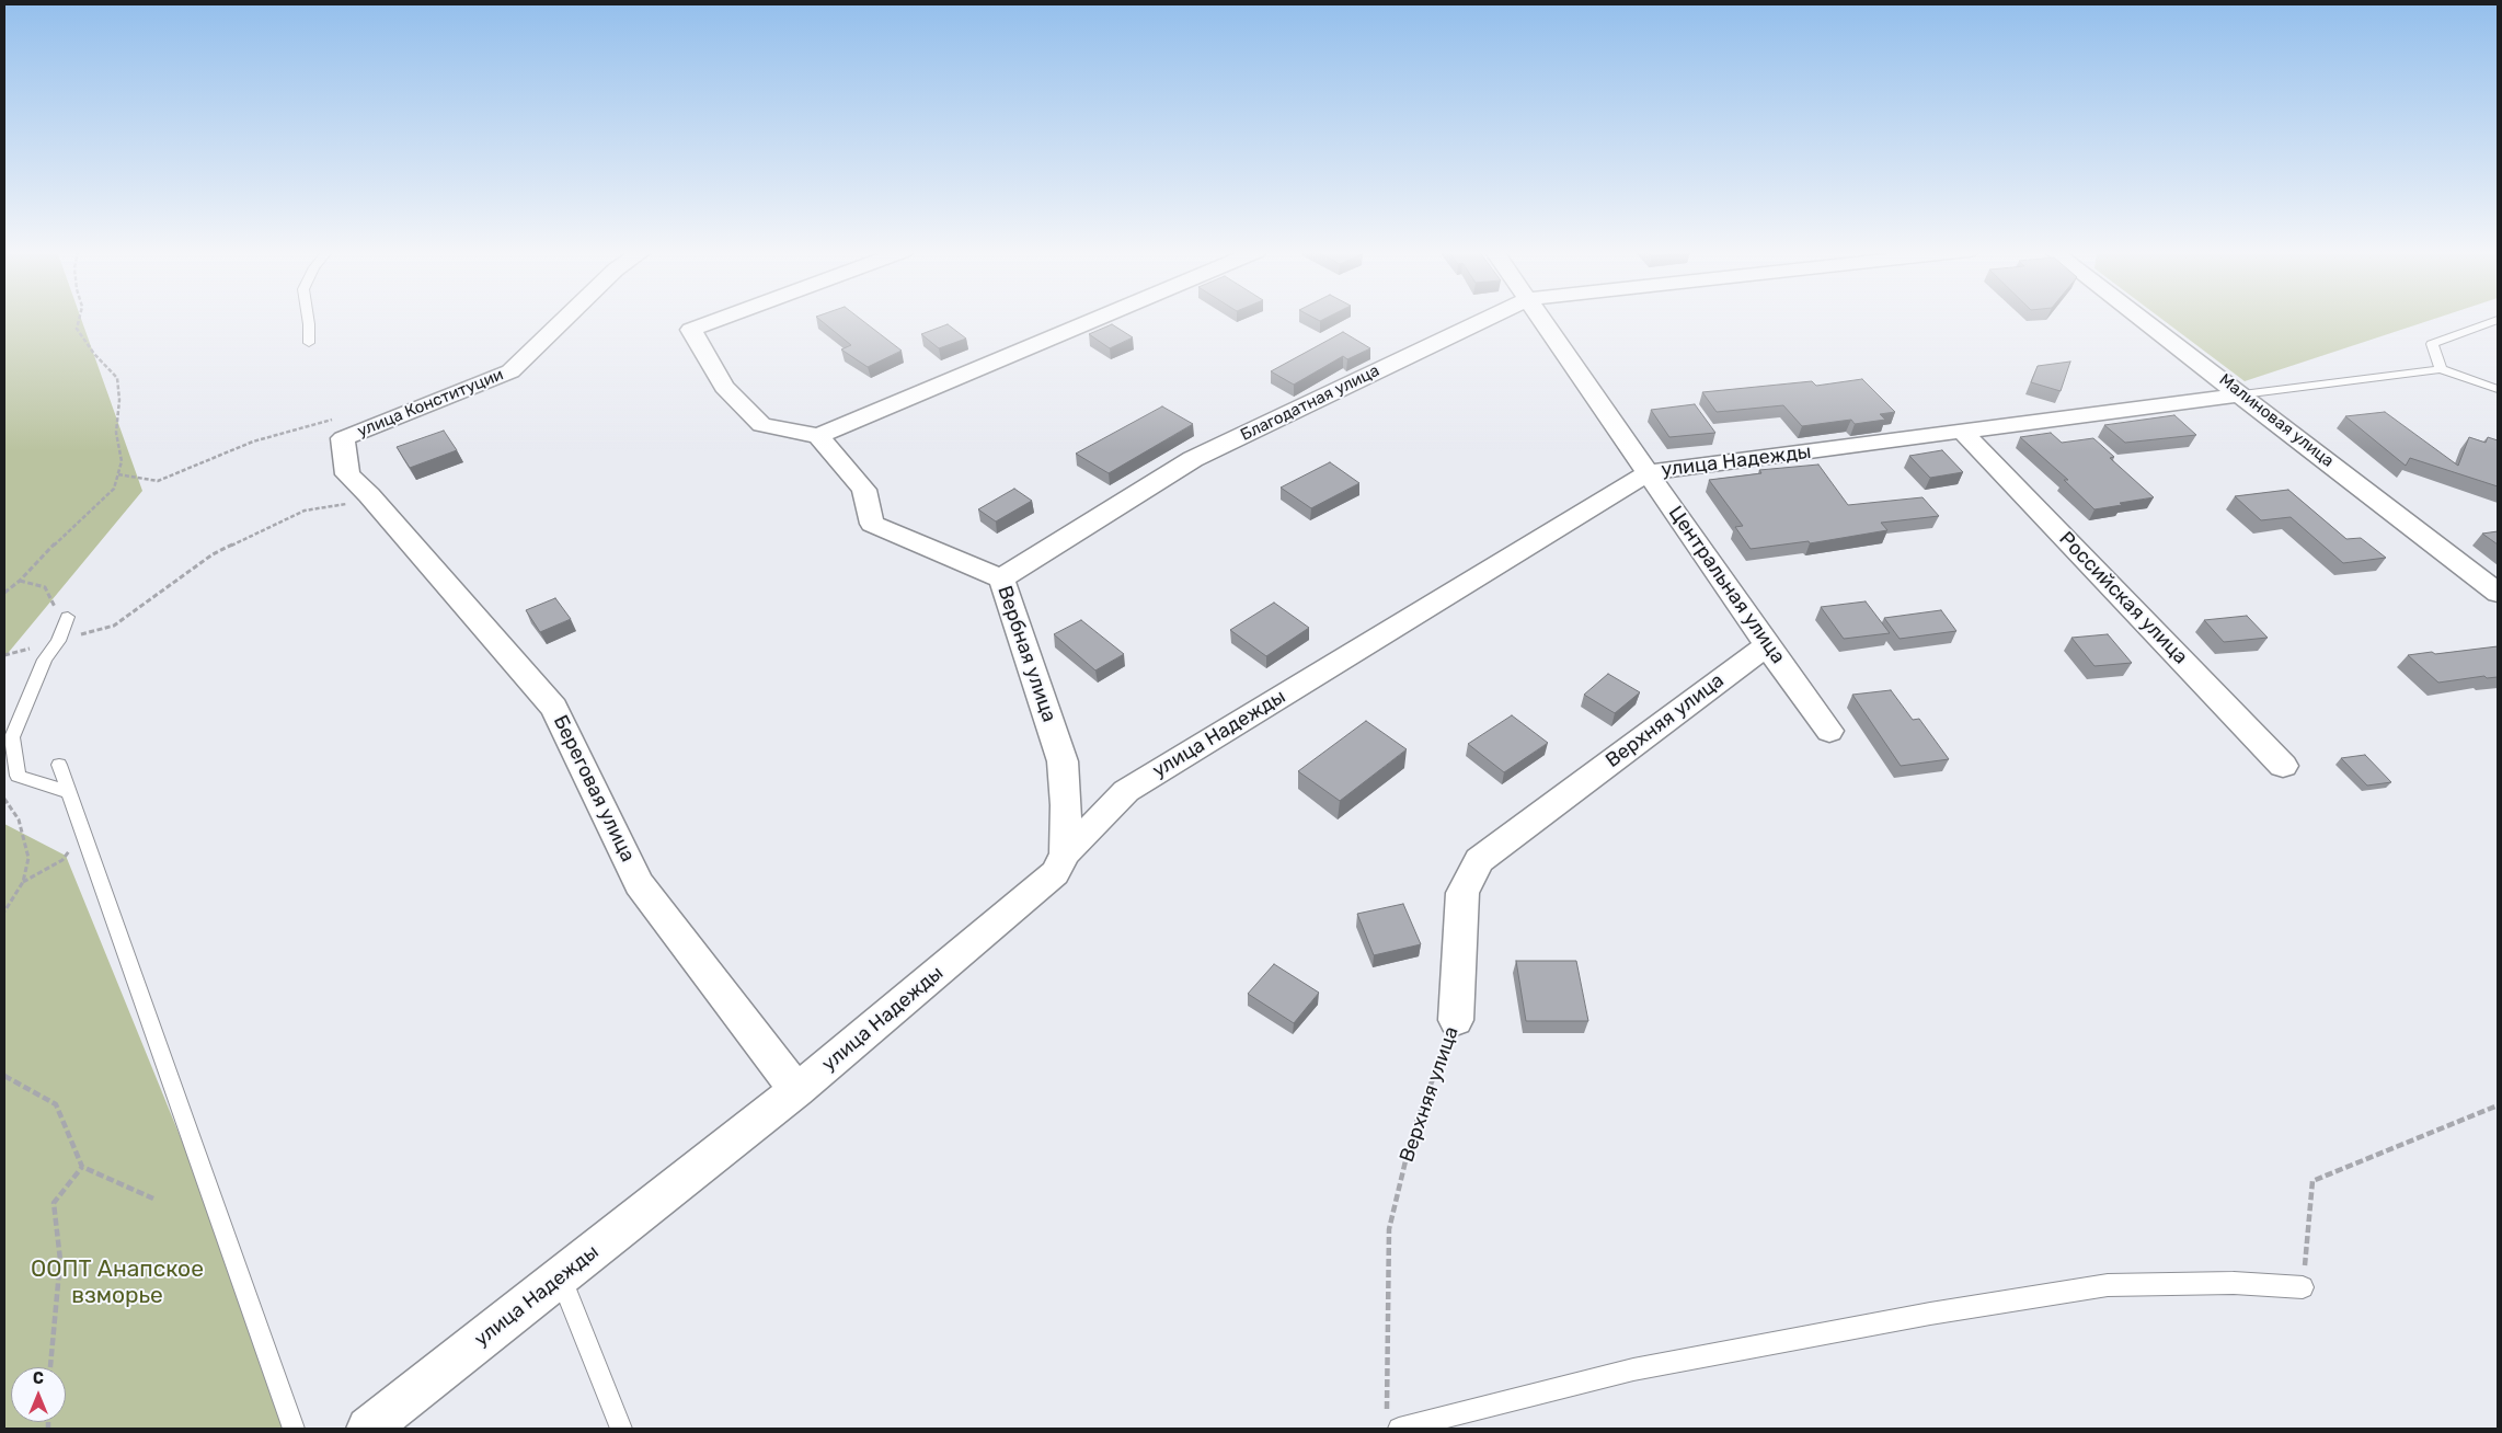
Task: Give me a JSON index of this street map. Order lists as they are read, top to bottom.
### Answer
{
  "streets": {
    "street": [
      "улица Конституции",
      "Благодатная улица",
      "Малиновая улица",
      "улица Надежды",
      "Центральная улица",
      "Российская улица",
      "Вербная улица",
      "Верхняя улица",
      "Береговая улица"
    ]
  },
  "crossings": [
    ["улица Конституции", "Береговая улица"],
    ["Благодатная улица", "Вербная улица"],
    ["Малиновая улица", "улица Надежды"],
    ["улица Надежды", "Центральная улица"],
    ["улица Надежды", "Российская улица"],
    ["улица Надежды", "Вербная улица"],
    ["улица Надежды", "Береговая улица"],
    ["Центральная улица", "Верхняя улица"]
  ],
  "parks": ["ООПТ Анапское взморье"],
  "north": "top"
}
